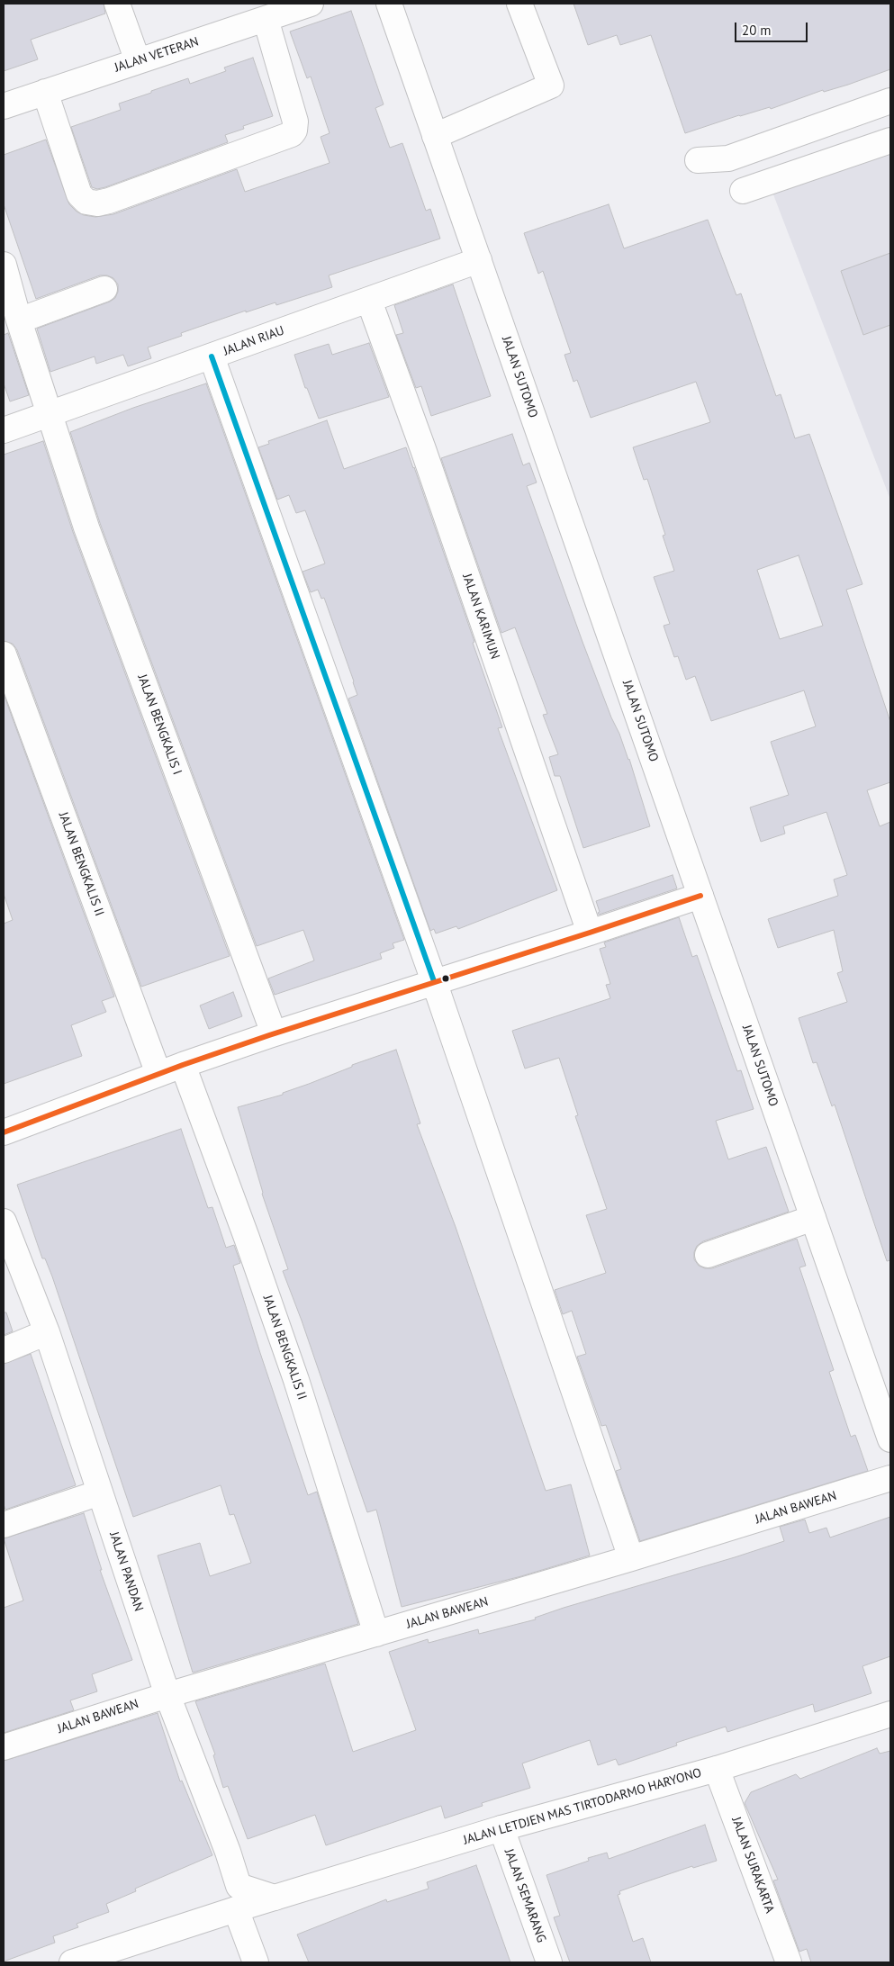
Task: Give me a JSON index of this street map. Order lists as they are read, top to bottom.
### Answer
{
  "streets": {
    "street": [
      "JALAN VETERAN",
      "JALAN RIAU",
      "JALAN SUTOMO",
      "JALAN KARIMUN",
      "JALAN BENGKALIS I",
      "JALAN BENGKALIS II",
      "JALAN BAWEAN",
      "JALAN PANDAN",
      "JALAN LETDJEN MAS TIRTODARMO HARYONO",
      "JALAN SURAKARTA",
      "JALAN SEMARANG"
    ]
  },
  "crossings": [
    ["JALAN RIAU", "JALAN SUTOMO"],
    ["JALAN RIAU", "JALAN KARIMUN"],
    ["JALAN RIAU", "JALAN BENGKALIS I"],
    ["JALAN BENGKALIS II", "JALAN BAWEAN"],
    ["JALAN BAWEAN", "JALAN PANDAN"],
    ["JALAN PANDAN", "JALAN LETDJEN MAS TIRTODARMO HARYONO"],
    ["JALAN LETDJEN MAS TIRTODARMO HARYONO", "JALAN SURAKARTA"],
    ["JALAN LETDJEN MAS TIRTODARMO HARYONO", "JALAN SEMARANG"]
  ],
  "scale_bar": "20 m"
}
